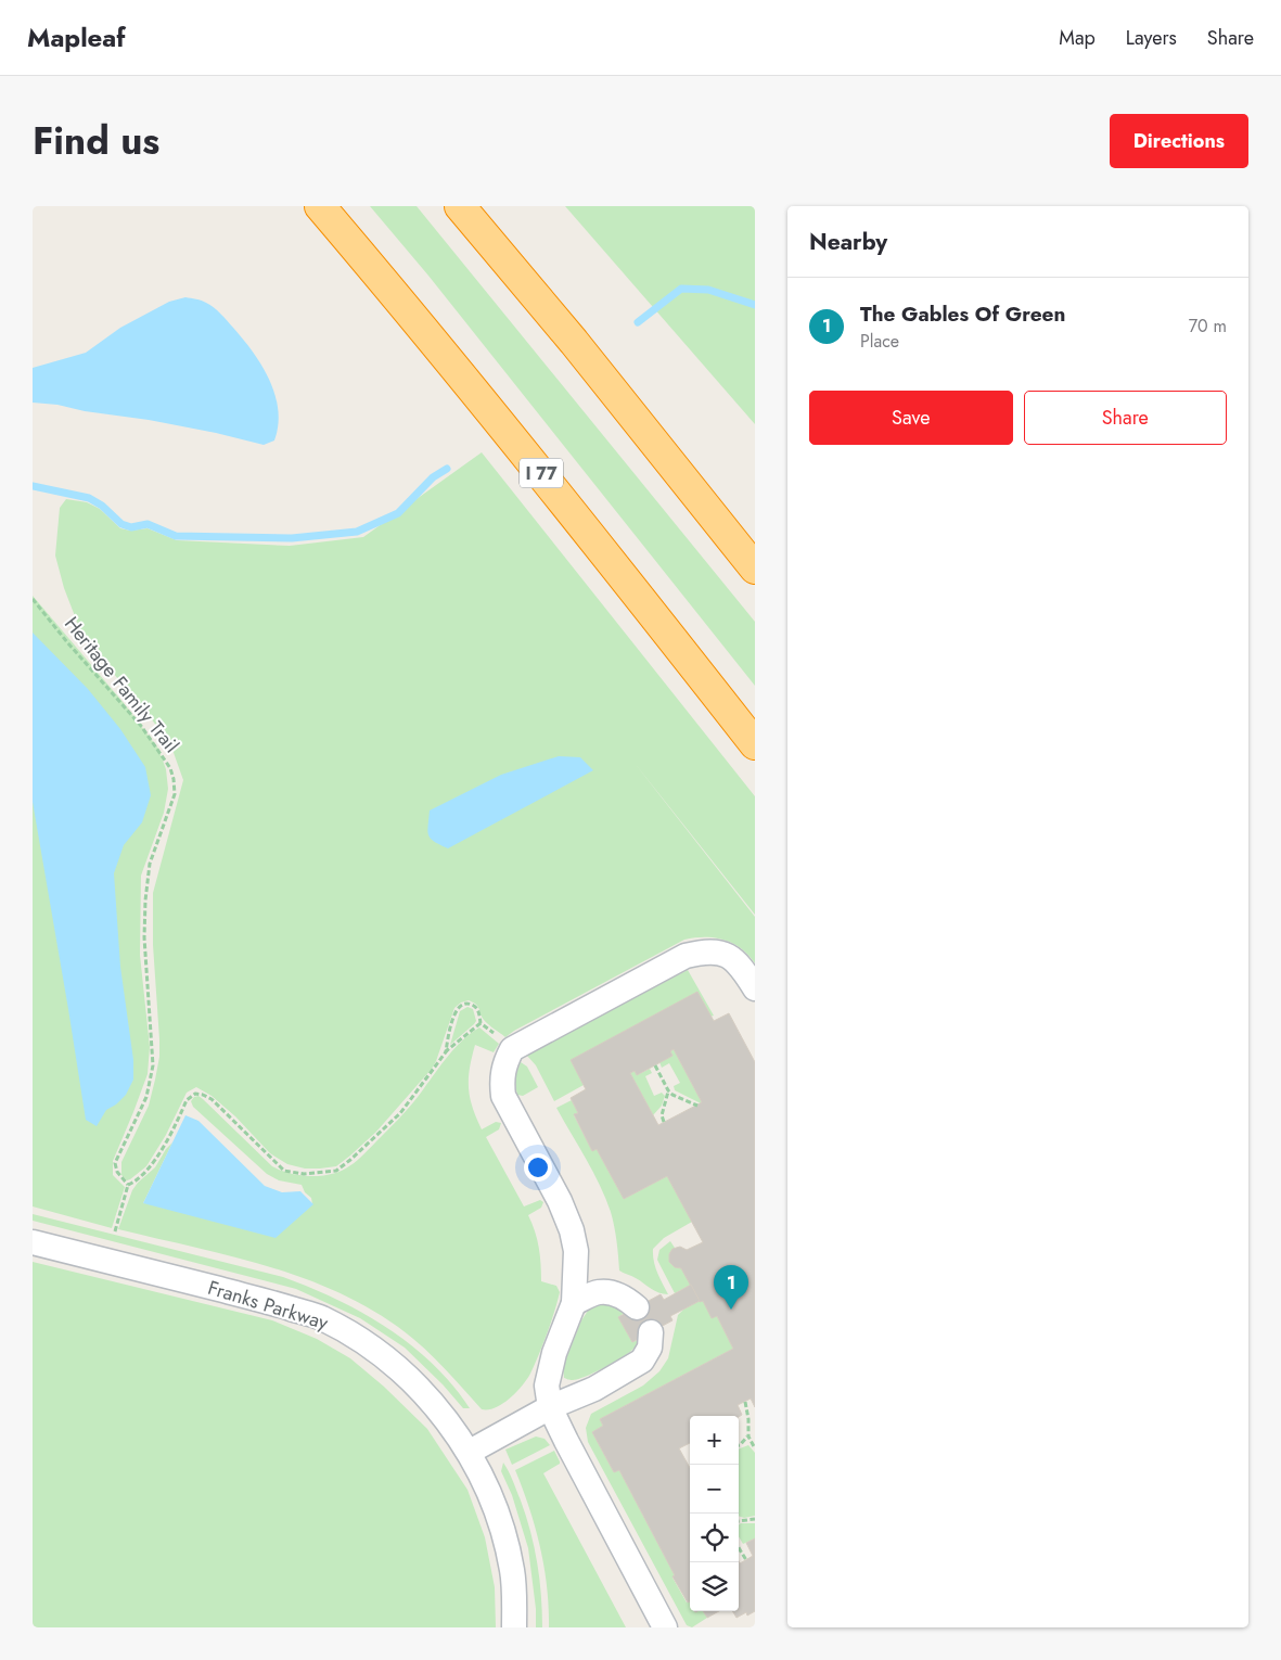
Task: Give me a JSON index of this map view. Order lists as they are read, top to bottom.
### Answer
{
  "streets": {
    "highway": ["I 77"],
    "lane": ["Franks Parkway"],
    "path": ["Heritage Family Trail"]
  },
  "page": {
    "header": "Mapleaf",
    "nav": ["Map", "Layers", "Share"],
    "title": "Find us",
    "buttons": [
      "Directions",
      ["Save", "Share"]
    ],
    "heading": "Nearby",
    "list": [
      {
        "mark": "1",
        "name": "The Gables Of Green",
        "note": "Place",
        "value": "70 m"
      }
    ],
    "pins": "1",
    "map_buttons": ["+", "−"]
  }
}
